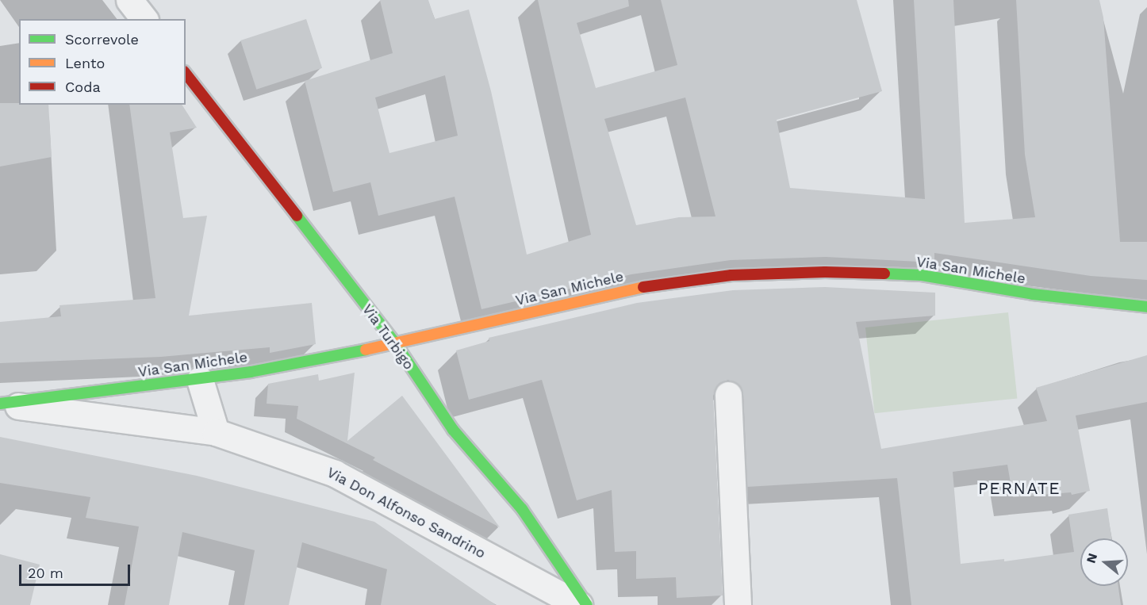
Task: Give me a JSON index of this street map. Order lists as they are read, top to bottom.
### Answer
{
  "streets": {
    "street": ["Via San Michele", "Via Turbigo", "Via Don Alfonso Sandrino"]
  },
  "crossings": [
    ["Via San Michele", "Via Turbigo"],
    ["Via San Michele", "Via Don Alfonso Sandrino"]
  ],
  "districts": ["PERNATE"],
  "legend": ["Scorrevole", "Lento", "Coda"],
  "scale_bar": "20 m",
  "north": "left"
}
